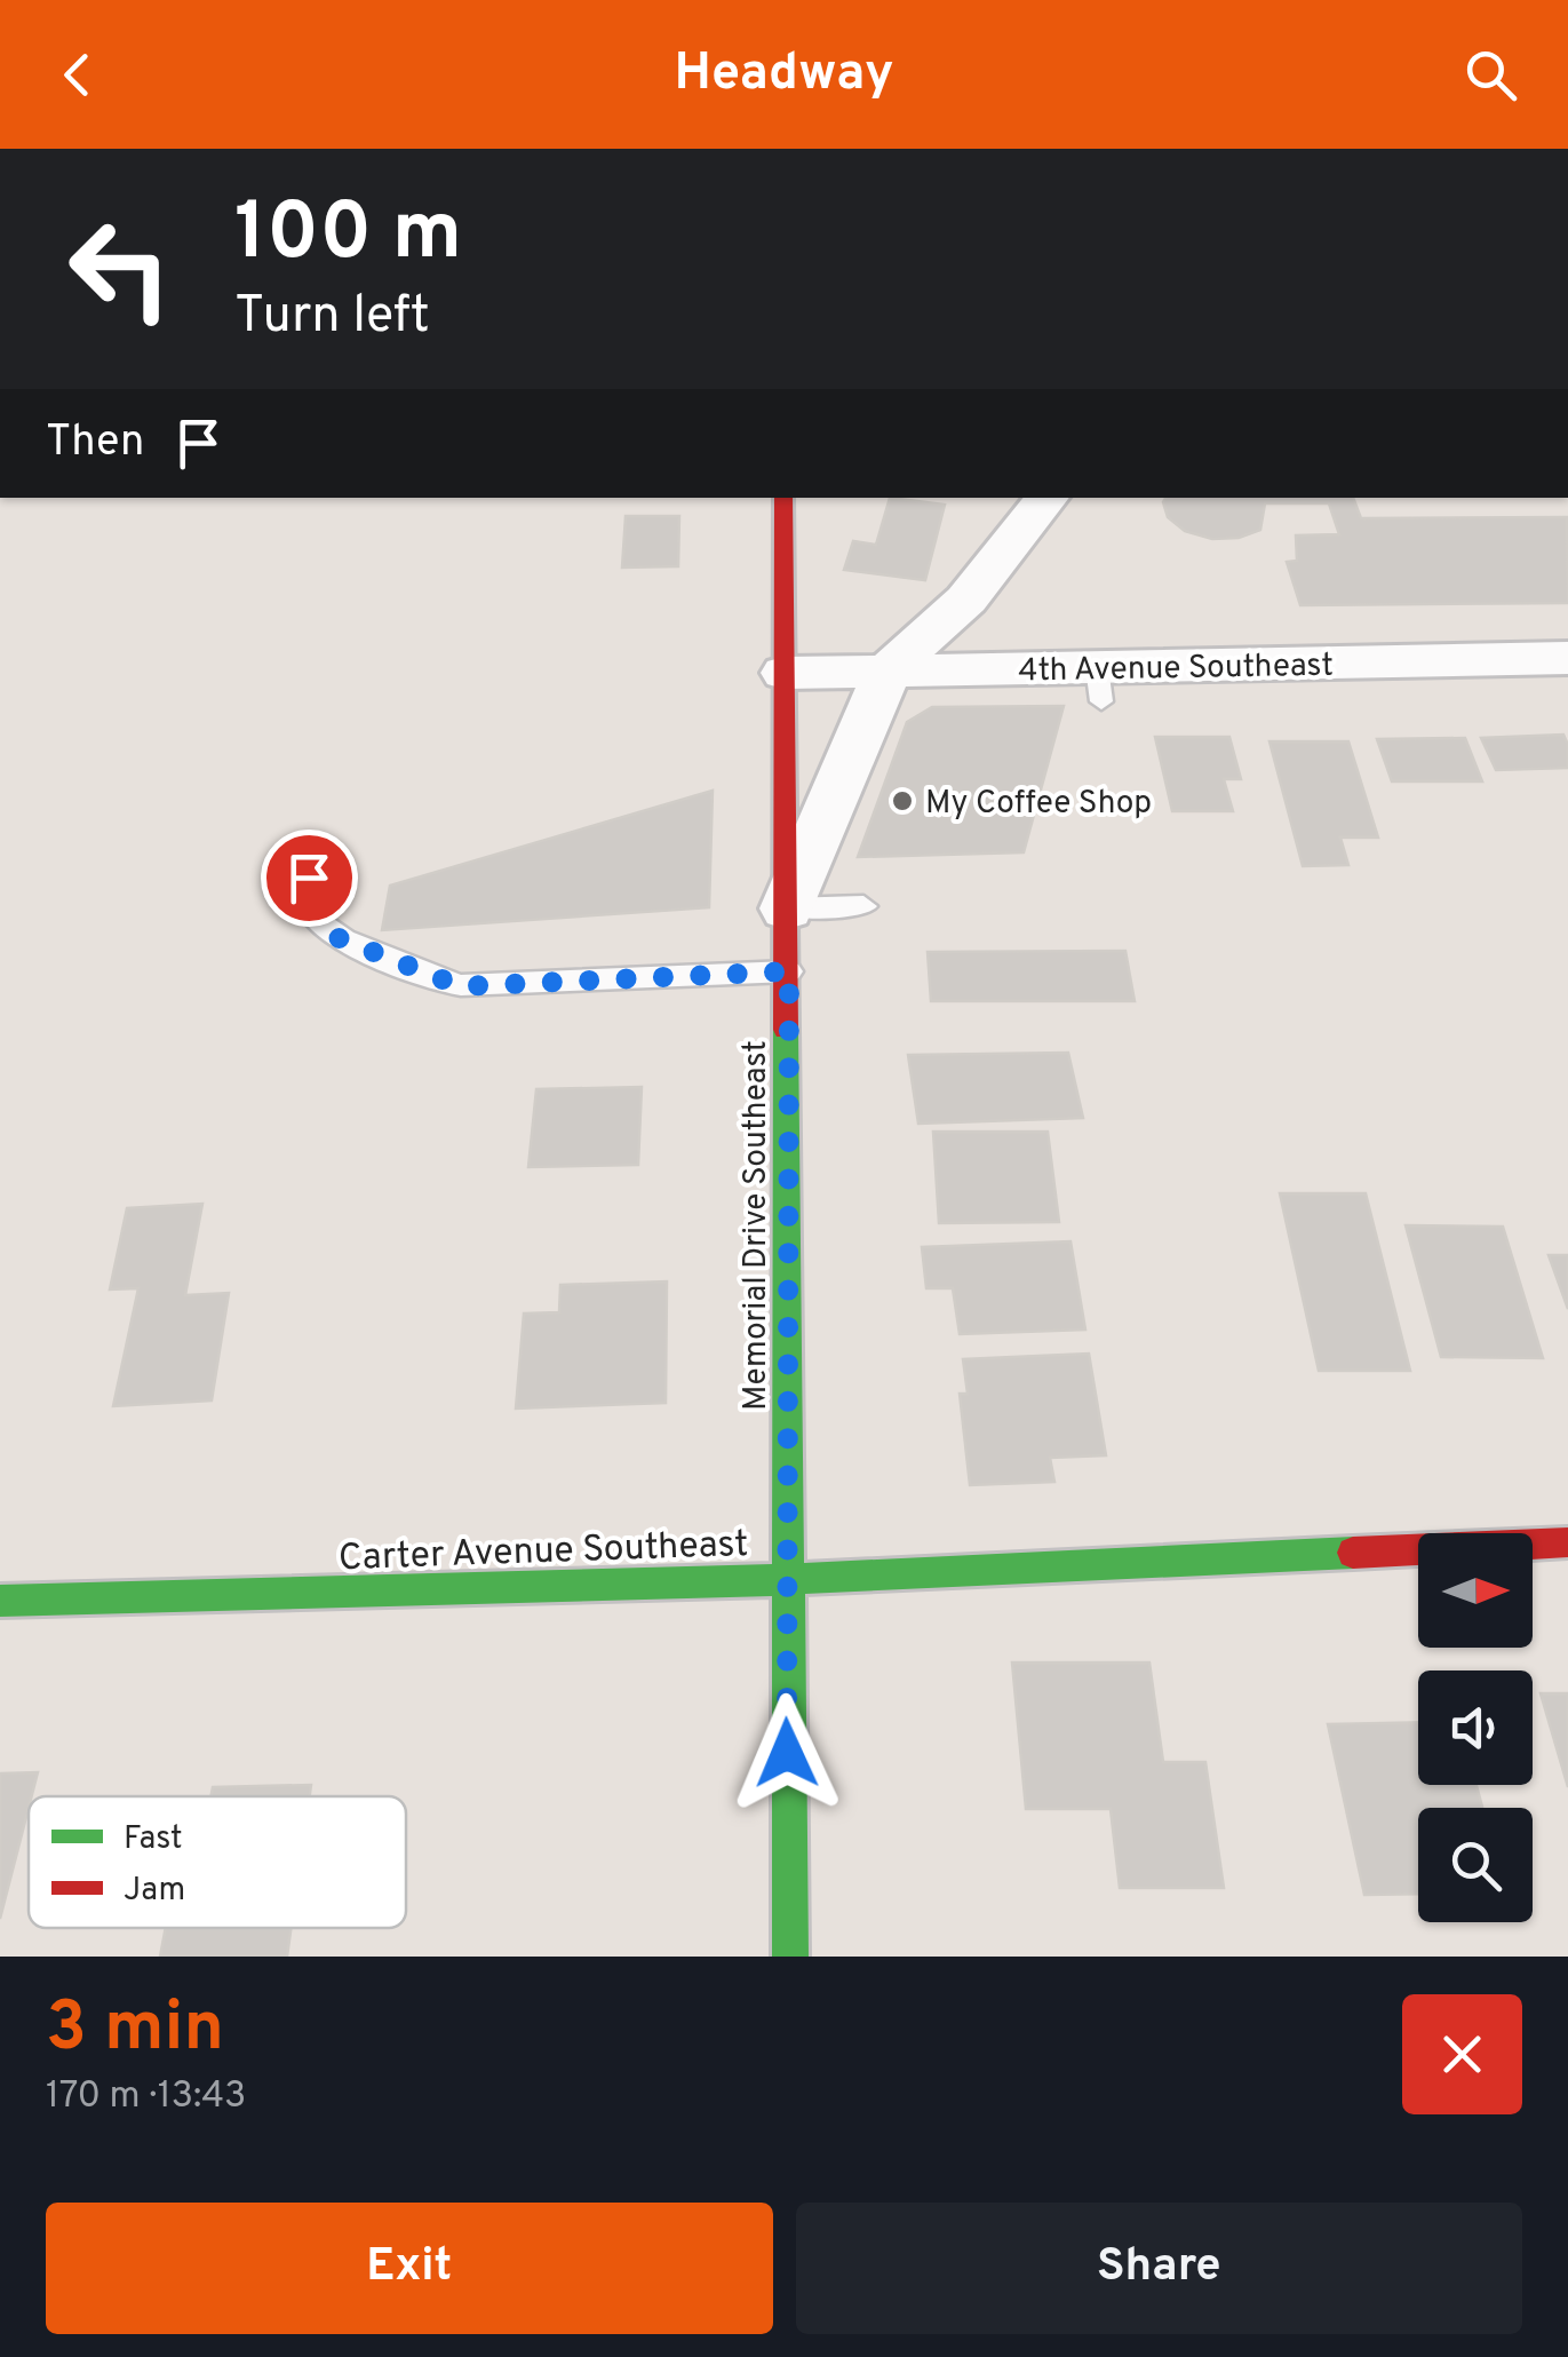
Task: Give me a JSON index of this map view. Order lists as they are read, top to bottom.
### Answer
{
  "streets": {
    "main road": ["Memorial Drive Southeast", "Carter Avenue Southeast"],
    "street": ["4th Avenue Southeast"]
  },
  "crossings": [
    ["4th Avenue Southeast", "Memorial Drive Southeast"],
    ["Memorial Drive Southeast", "Carter Avenue Southeast"]
  ],
  "places": ["My Coffee Shop"],
  "legend": ["Fast", "Jam"],
  "north": "right",
  "page": {
    "header": "Headway",
    "turn": ["100 m", "Turn left"],
    "then": "Then",
    "heading": ["3 min", "170 m · 13:43"],
    "buttons": ["Exit", "Share"]
  }
}
